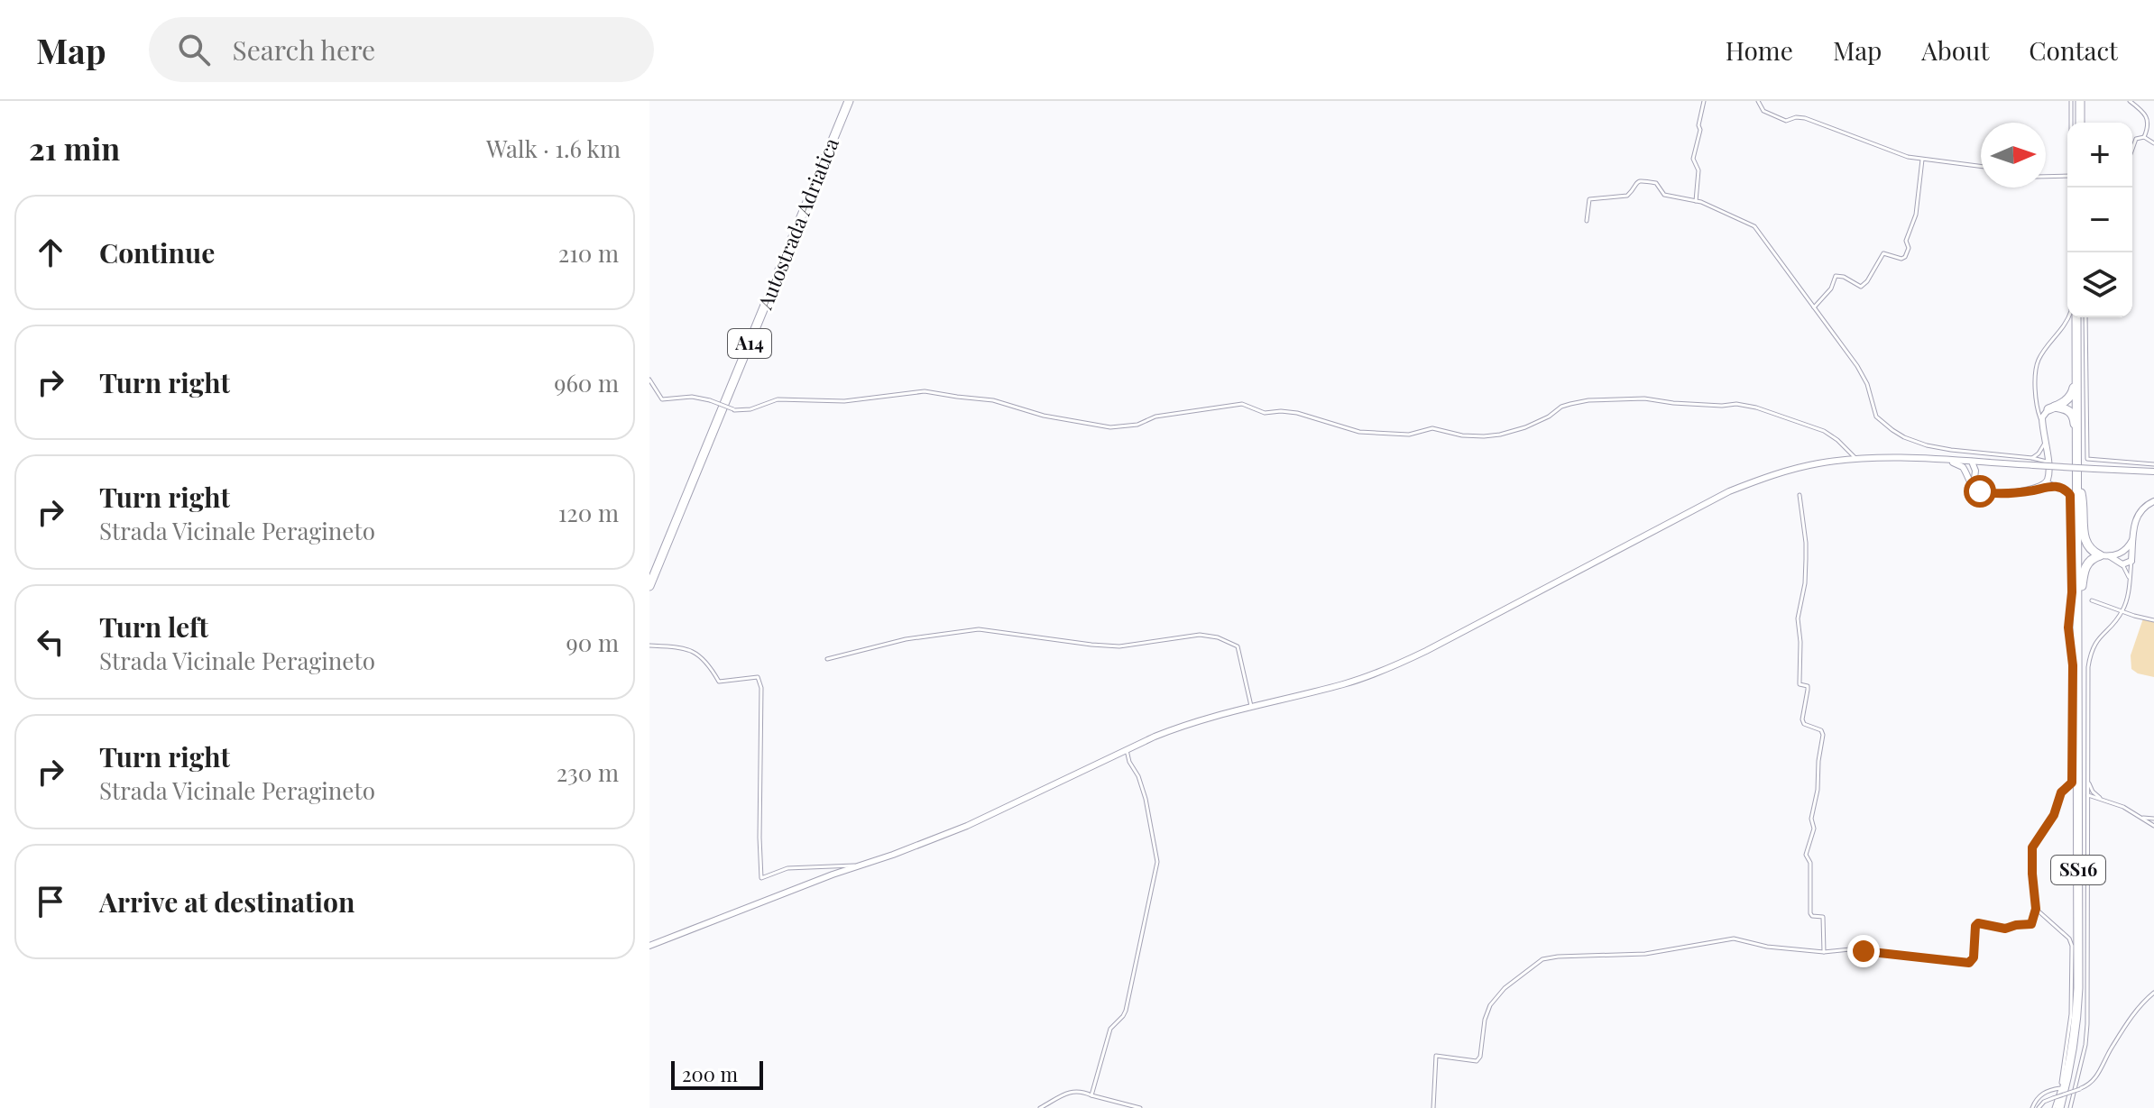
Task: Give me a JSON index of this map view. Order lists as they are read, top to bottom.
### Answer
{
  "streets": {
    "highway": ["Autostrada Adriatica", "A14", "SS16"]
  },
  "scale_bar": "200 m",
  "north": "right",
  "page": {
    "header": "Map",
    "search": "Search here",
    "nav": [
      "Home",
      "Map",
      "About",
      "Contact"
    ],
    "heading": ["21 min", "Walk · 1.6 km"],
    "map_buttons": ["+", "−"],
    "list": [
      ["Continue", "210 m"],
      ["Turn right", "960 m"],
      ["Turn right", "Strada Vicinale Peragineto", "120 m"],
      ["Turn left", "Strada Vicinale Peragineto", "90 m"],
      ["Turn right", "Strada Vicinale Peragineto", "230 m"],
      "Arrive at destination"
    ],
    "scale": "200 m"
  }
}
